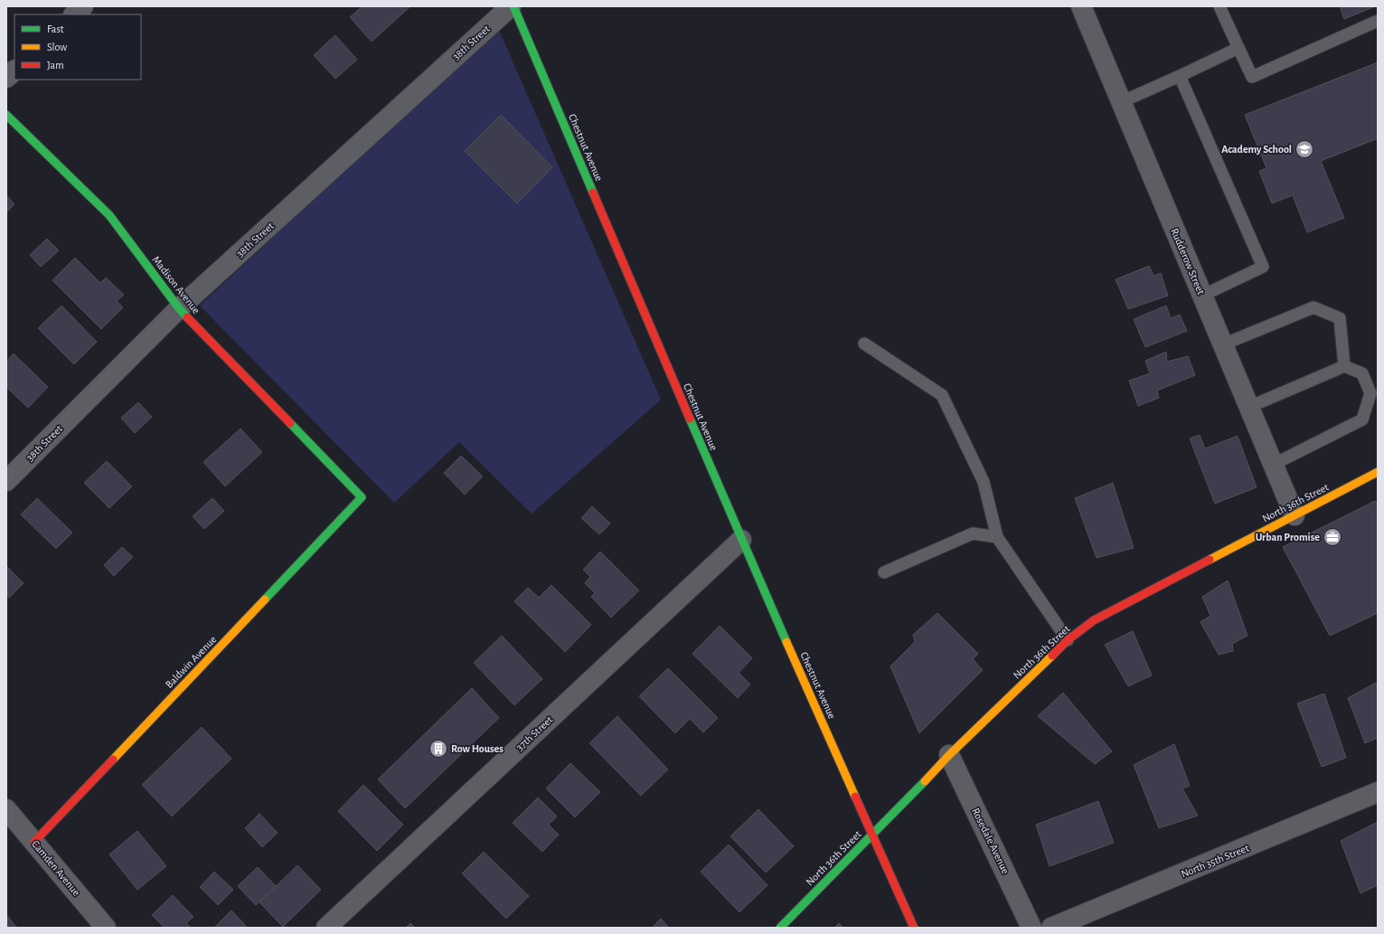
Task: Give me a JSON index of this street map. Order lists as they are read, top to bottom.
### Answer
{
  "streets": {
    "street": [
      "38th Street",
      "Chestnut Avenue",
      "Rudderow Street",
      "Madison Avenue",
      "North 36th Street",
      "Baldwin Avenue",
      "37th Street",
      "Rosedale Avenue",
      "North 35th Street",
      "Camden Avenue"
    ]
  },
  "crossings": [
    ["38th Street", "Chestnut Avenue"],
    ["38th Street", "Madison Avenue"],
    ["Chestnut Avenue", "North 36th Street"],
    ["Chestnut Avenue", "37th Street"],
    ["Rudderow Street", "North 36th Street"],
    ["Madison Avenue", "Baldwin Avenue"],
    ["North 36th Street", "Rosedale Avenue"],
    ["Baldwin Avenue", "Camden Avenue"]
  ],
  "places": {
    "school or university": ["Academy School"],
    "office": ["Urban Promise"],
    "building": ["Row Houses"]
  },
  "legend": ["Fast", "Slow", "Jam"]
}
